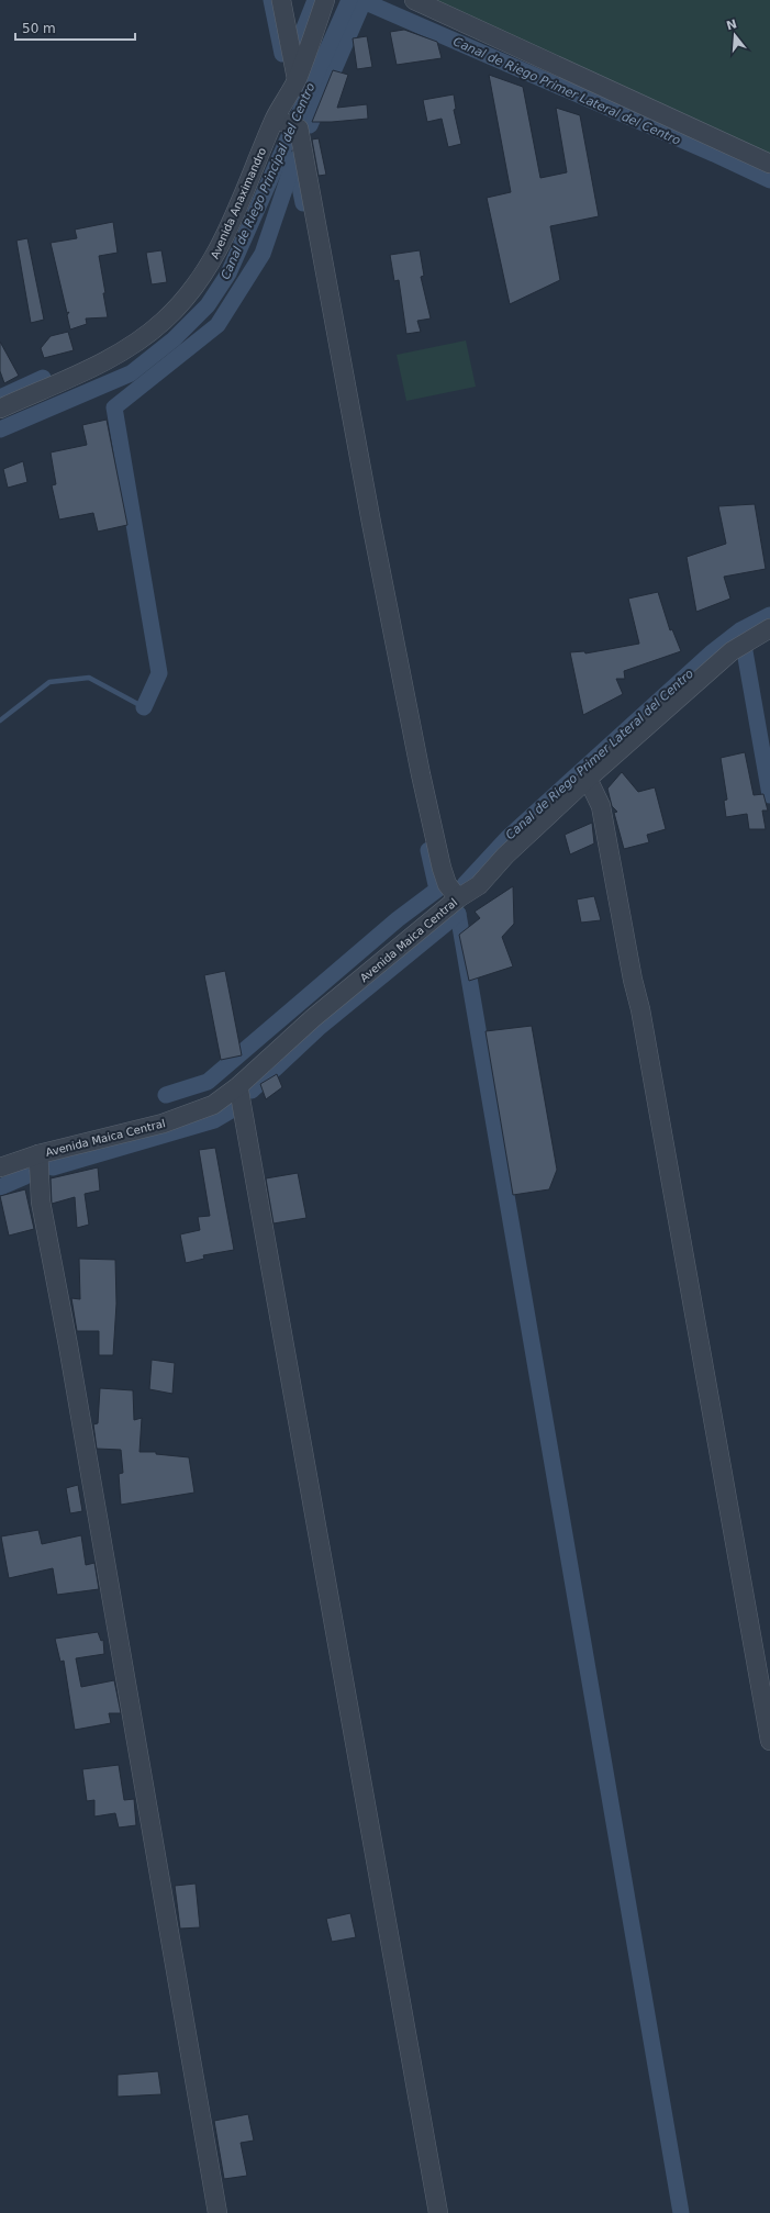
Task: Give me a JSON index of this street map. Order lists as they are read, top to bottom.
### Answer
{
  "streets": {
    "street": ["Avenida Anaximandro", "Avenida Maica Central"]
  },
  "water": ["Canal de Riego Primer Lateral del Centro", "Canal de Riego Principal del Centro"],
  "scale_bar": "50 m",
  "north": "top"
}
